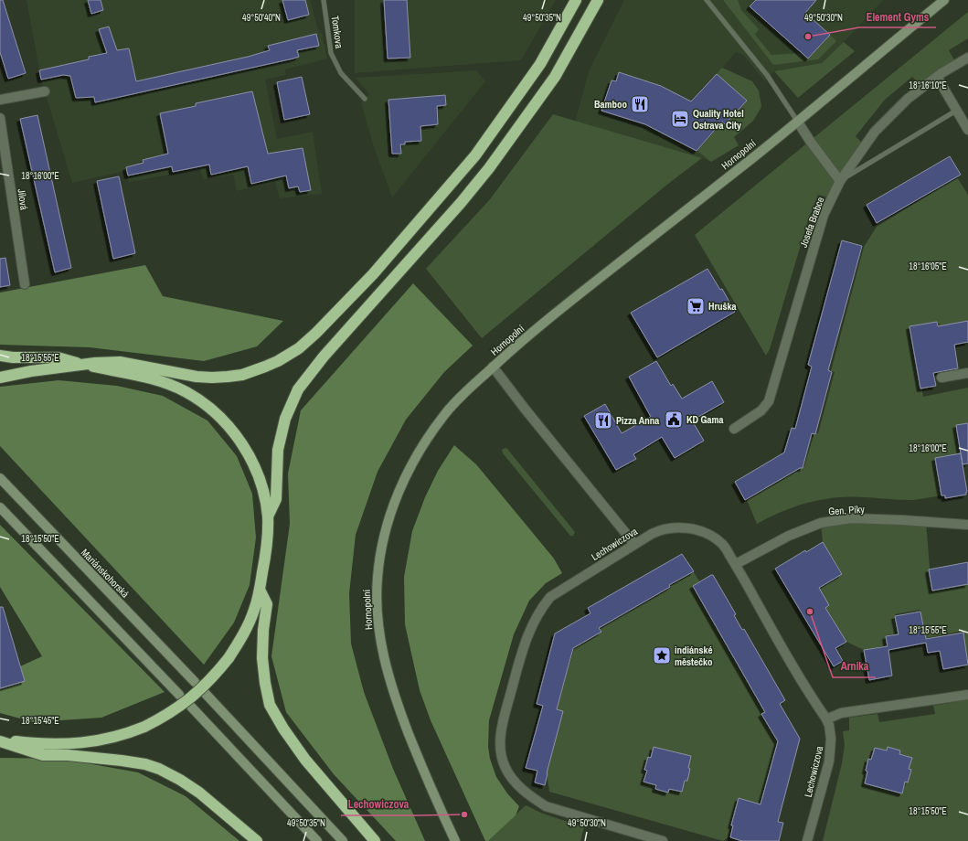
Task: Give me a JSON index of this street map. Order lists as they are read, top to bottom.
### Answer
{
  "streets": {
    "street": [
      "Hornopolní",
      "Jílová",
      "Josefa Brabce",
      "Gen. Píky",
      "Lechowiczova",
      "Mariánskohorská"
    ],
    "lane": ["Tomkova"]
  },
  "crossings": [
    ["Gen. Píky", "Lechowiczova"]
  ],
  "places": {
    "other": ["Element Gyms", "Arnika", "Lechowiczova"],
    "restaurant": ["Bamboo", "Pizza Anna"],
    "hotel": ["Quality Hotel Ostrava City"],
    "supermarket": ["Hruška"],
    "public building": ["KD Gama"],
    "place": ["indiánské městečko"]
  },
  "coordinates": [
    "49°50'40\"N",
    "49°50'35\"N",
    "49°50'30\"N",
    "18°16'10\"E",
    "18°16'00\"E",
    "18°16'05\"E",
    "18°15'55\"E",
    "18°15'50\"E",
    "18°15'45\"E"
  ]
}
